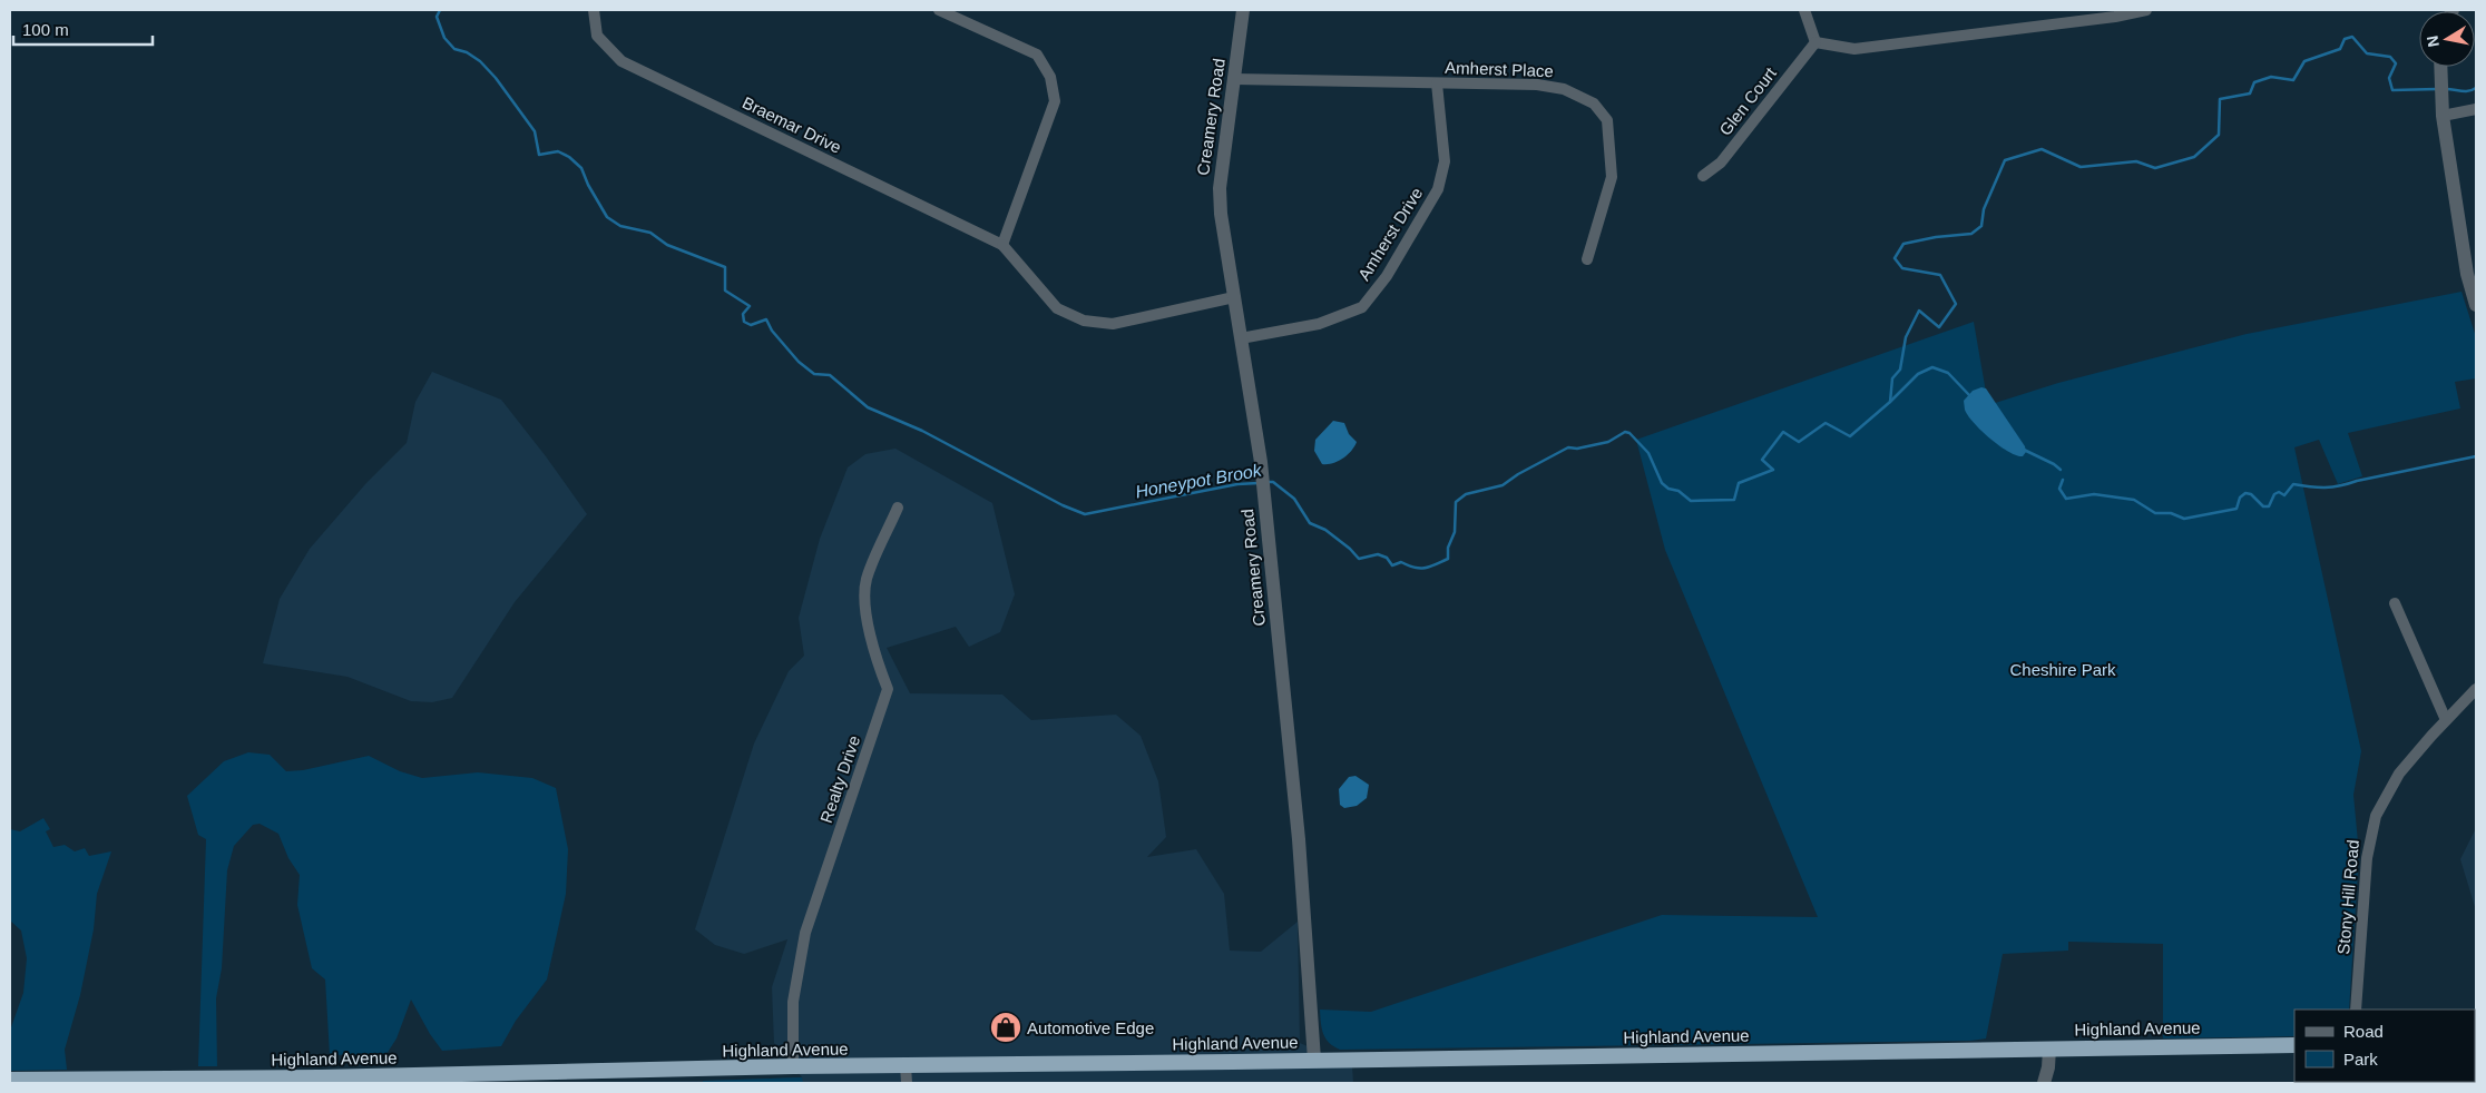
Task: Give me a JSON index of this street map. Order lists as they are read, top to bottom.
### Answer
{
  "streets": {
    "highway": ["Highland Avenue"],
    "street": [
      "Amherst Place",
      "Glen Court",
      "Creamery Road",
      "Braemar Drive",
      "Amherst Drive",
      "Realty Drive",
      "Stony Hill Road"
    ]
  },
  "crossings": [
    ["Amherst Place", "Creamery Road"],
    ["Amherst Place", "Amherst Drive"],
    ["Creamery Road", "Braemar Drive"],
    ["Creamery Road", "Amherst Drive"],
    ["Creamery Road", "Highland Avenue"],
    ["Realty Drive", "Highland Avenue"]
  ],
  "water": ["Honeypot Brook"],
  "parks": ["Cheshire Park"],
  "places": {
    "shop": ["Automotive Edge"]
  },
  "legend": ["Road", "Park"],
  "scale_bar": "100 m",
  "north": "left"
}
